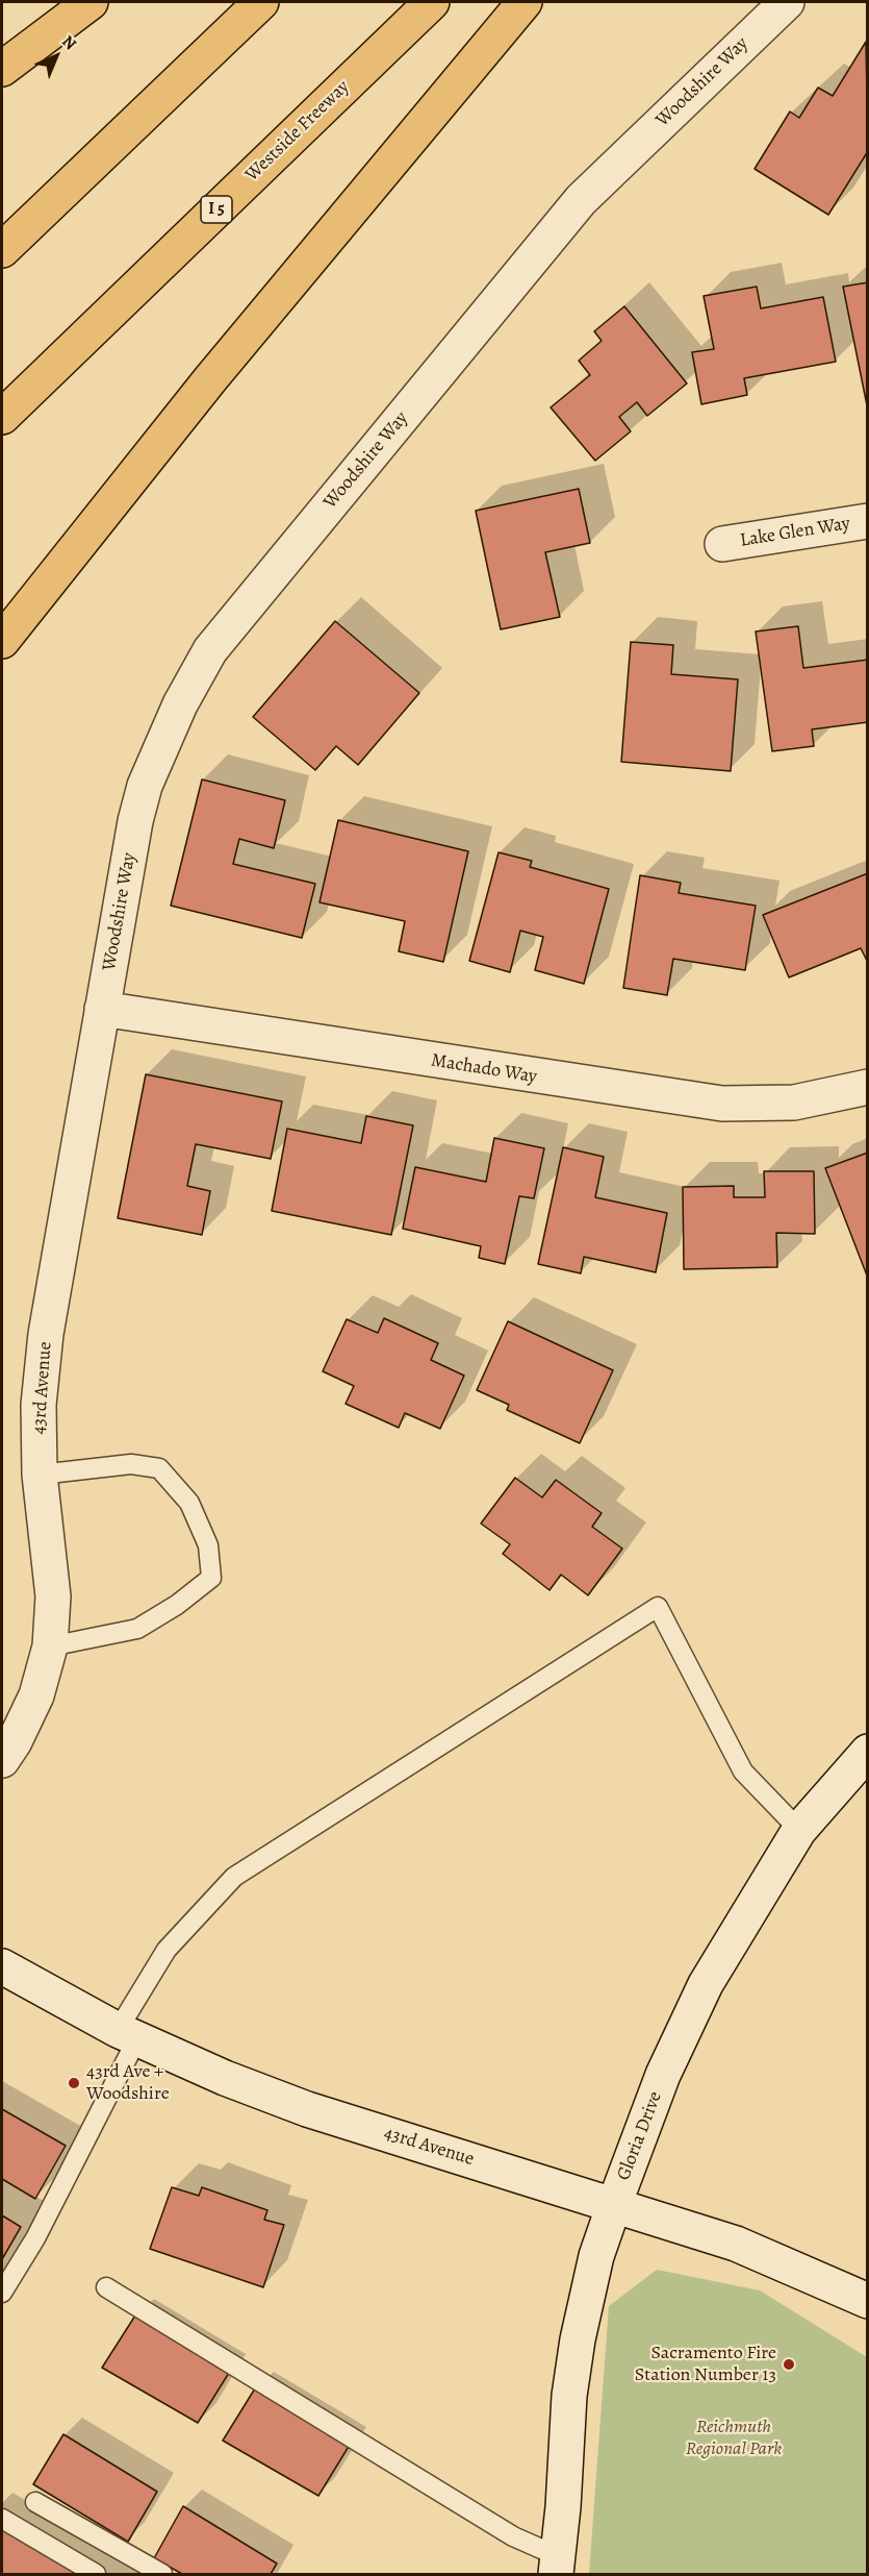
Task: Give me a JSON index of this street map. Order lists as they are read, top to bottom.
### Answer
{
  "streets": {
    "highway": ["Westside Freeway", "I 5"],
    "street": [
      "Woodshire Way",
      "Lake Glen Way",
      "Machado Way",
      "43rd Avenue",
      "Gloria Drive"
    ]
  },
  "crossings": [
    ["Woodshire Way", "Machado Way"],
    ["Woodshire Way", "43rd Avenue"],
    ["Machado Way", "43rd Avenue"],
    ["43rd Avenue", "Gloria Drive"]
  ],
  "parks": ["Reichmuth Regional Park"],
  "places": ["43rd Ave + Woodshire", "Sacramento Fire Station Number 13"],
  "north": "top right"
}
